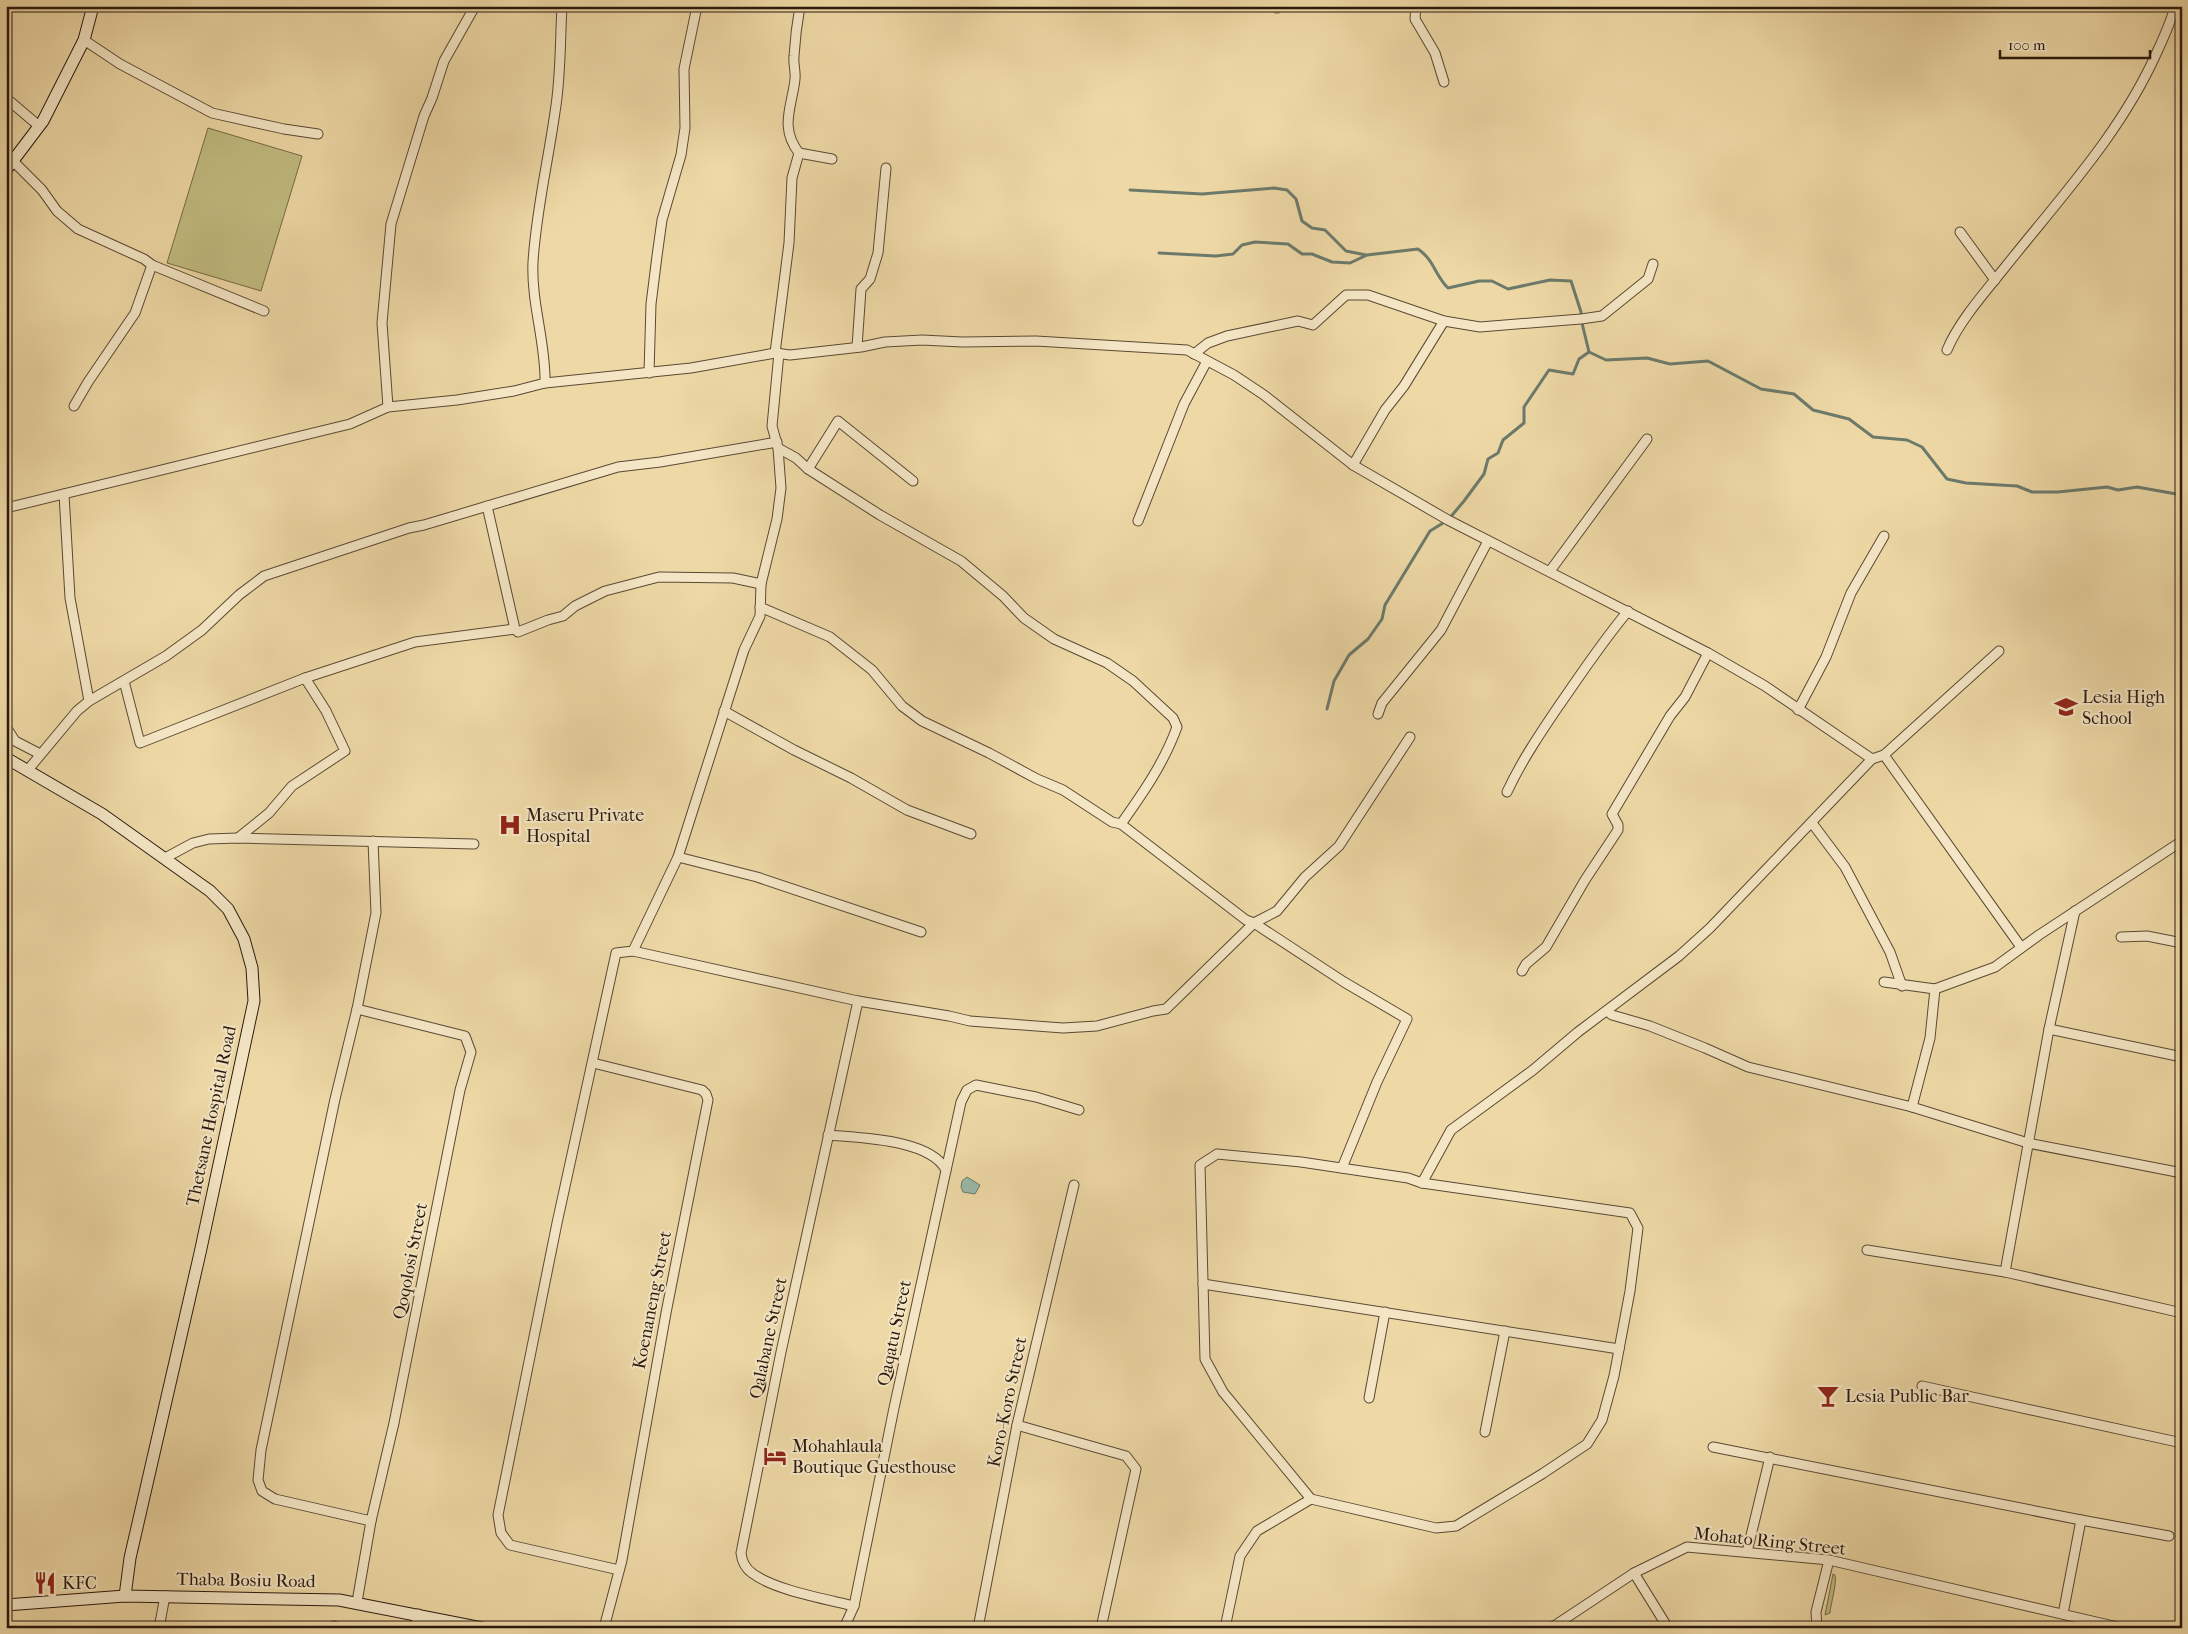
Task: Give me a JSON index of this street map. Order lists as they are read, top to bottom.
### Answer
{
  "streets": {
    "main road": ["Thetsane Hospital Road", "Thaba Bosiu Road"],
    "street": [
      "Qoqolosi Street",
      "Koenaneng Street",
      "Qaqatu Street",
      "Qalabane Street",
      "Koro-Koro Street",
      "Mohato Ring Street"
    ]
  },
  "crossings": [
    ["Thetsane Hospital Road", "Thaba Bosiu Road"],
    ["Qoqolosi Street", "Thaba Bosiu Road"],
    ["Qaqatu Street", "Qalabane Street"]
  ],
  "places": {
    "school or university": ["Lesia High School"],
    "hospital": ["Maseru Private Hospital"],
    "bar": ["Lesia Public Bar"],
    "hotel": ["Mohahlaula Boutique Guesthouse"],
    "restaurant": ["KFC"]
  },
  "scale_bar": "100 m"
}
